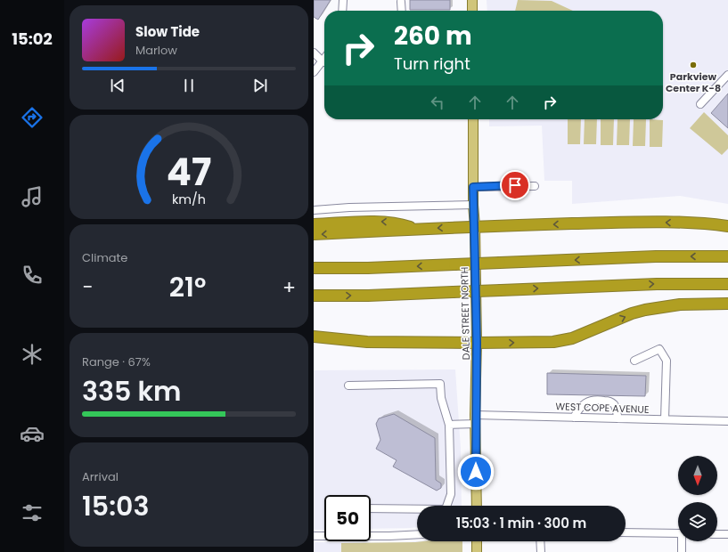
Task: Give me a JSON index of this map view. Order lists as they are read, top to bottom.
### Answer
{
  "streets": {
    "main road": ["DALE STREET NORTH"],
    "street": ["WEST COPE AVENUE"]
  },
  "crossings": [
    ["DALE STREET NORTH", "WEST COPE AVENUE"]
  ],
  "places": ["Parkview Center K-8"],
  "north": "bottom",
  "page": {
    "tabs": "15:02",
    "turn": ["260 m", "Turn right"],
    "song": ["Slow Tide", "Marlow"],
    "tile": [
      "Climate",
      ["Range · 67%", "335 km"],
      ["Arrival", "15:03"]
    ],
    "heat": ["−", "21°", "+"],
    "limit": "50",
    "trip": "15:03 · 1 min · 300 m",
    "gauge": ["47", "km/h"]
  }
}
